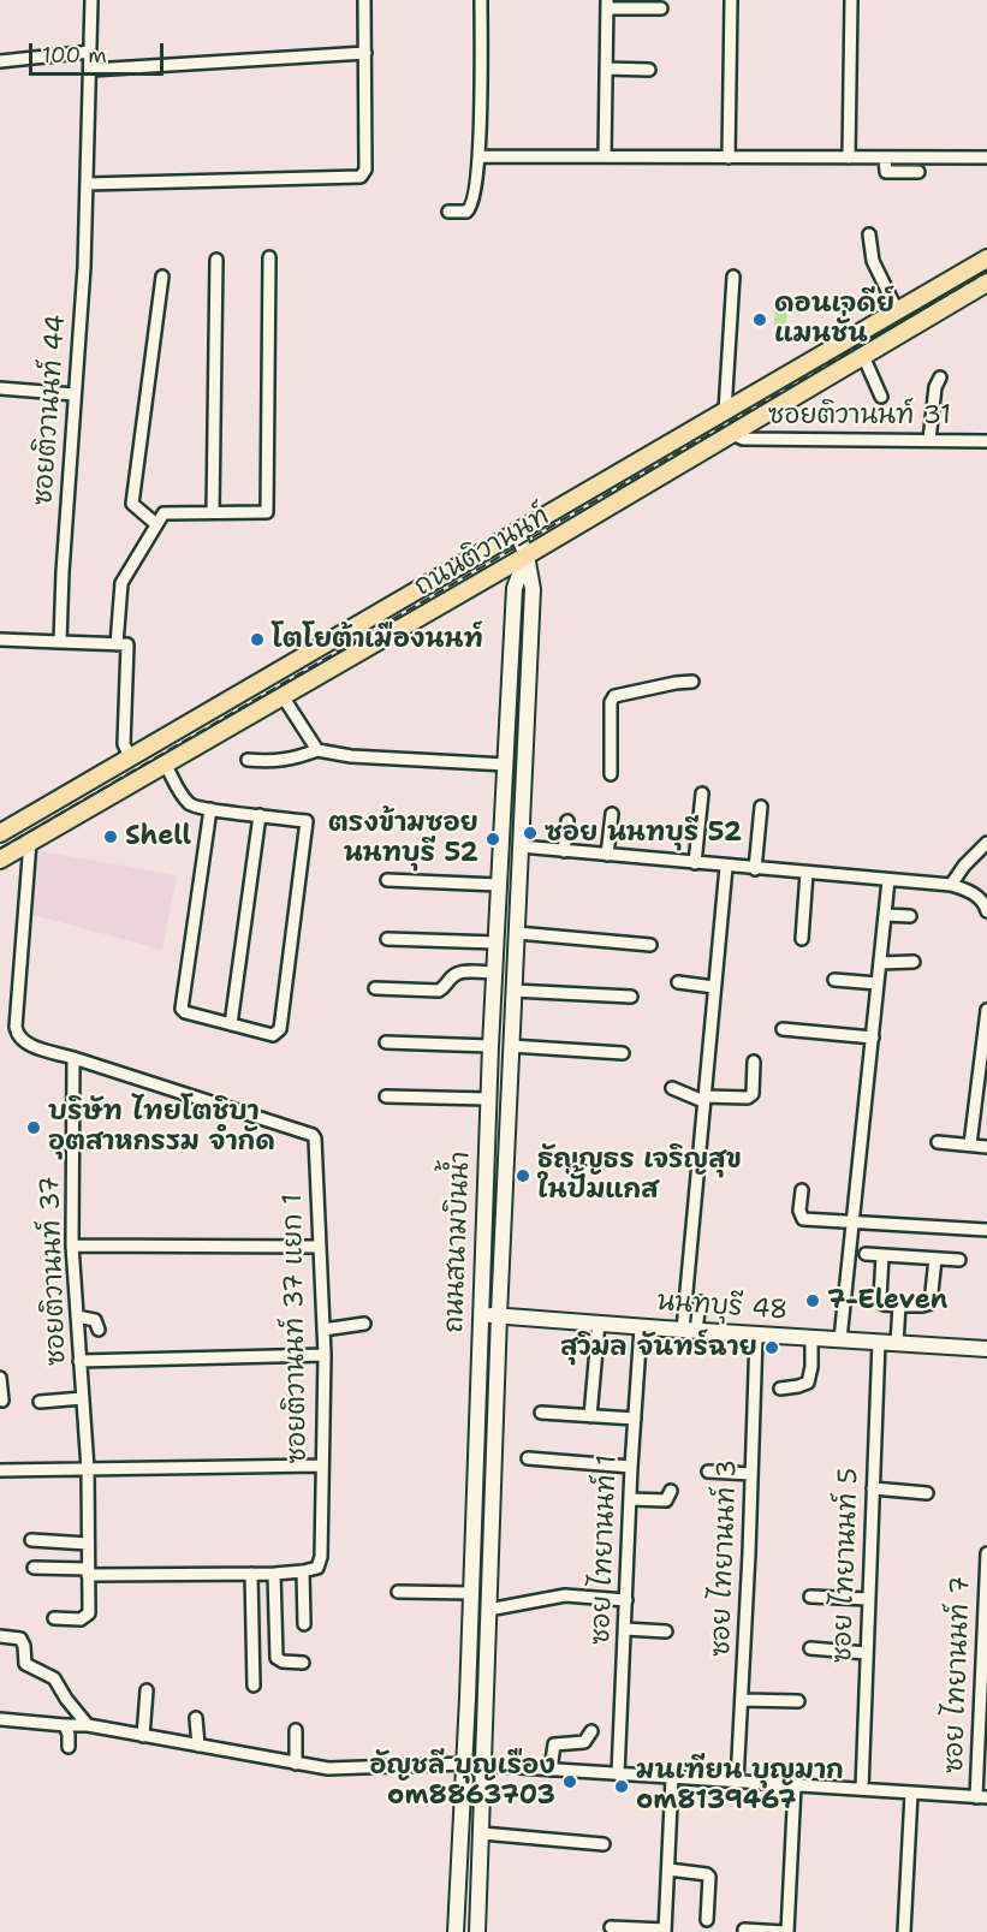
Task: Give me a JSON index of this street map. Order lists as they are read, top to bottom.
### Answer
{
  "streets": {
    "main road": ["ถนนติวานนท์", "ถนนสนามบินน้ำ", "นนทบุรี 48"],
    "street": [
      "ซอยติวานนท์ 44",
      "ซอยติวานนท์ 31",
      "ซอยติวานนท์ 37",
      "ซอยติวานนท์ 37 แยก 1",
      "ซอย ไทยานนท์ 1",
      "ซอย ไทยานนท์ 3",
      "ซอย ไทยานนท์ 5",
      "ซอย ไทยานนท์ 7"
    ]
  },
  "crossings": [
    ["ซอยติวานนท์ 31", "ถนนติวานนท์"],
    ["ถนนติวานนท์", "ถนนสนามบินน้ำ"],
    ["ถนนสนามบินน้ำ", "นนทบุรี 48"],
    ["ซอยติวานนท์ 37", "ซอยติวานนท์ 37 แยก 1"],
    ["นนทบุรี 48", "ซอย ไทยานนท์ 1"],
    ["นนทบุรี 48", "ซอย ไทยานนท์ 3"],
    ["นนทบุรี 48", "ซอย ไทยานนท์ 5"]
  ],
  "places": [
    "ดอนเจดีย์ แมนชั่น",
    "โตโยต้าเมืองนนท์",
    "ซอย นนทบุรี 52",
    "Shell",
    "ตรงข้ามซอย นนทบุรี 52",
    "บริษัท ไทยโตชิบา อุตสาหกรรม จำกัด",
    "ธัญญธร เจริญสุข ในปั้มแกส",
    "7-Eleven",
    "สุวิมล จันทร์ฉาย",
    "อัญชลี บุญเรือง om8863703",
    "มนเฑียน บุญมาก om8139467"
  ],
  "scale_bar": "100 m"
}
